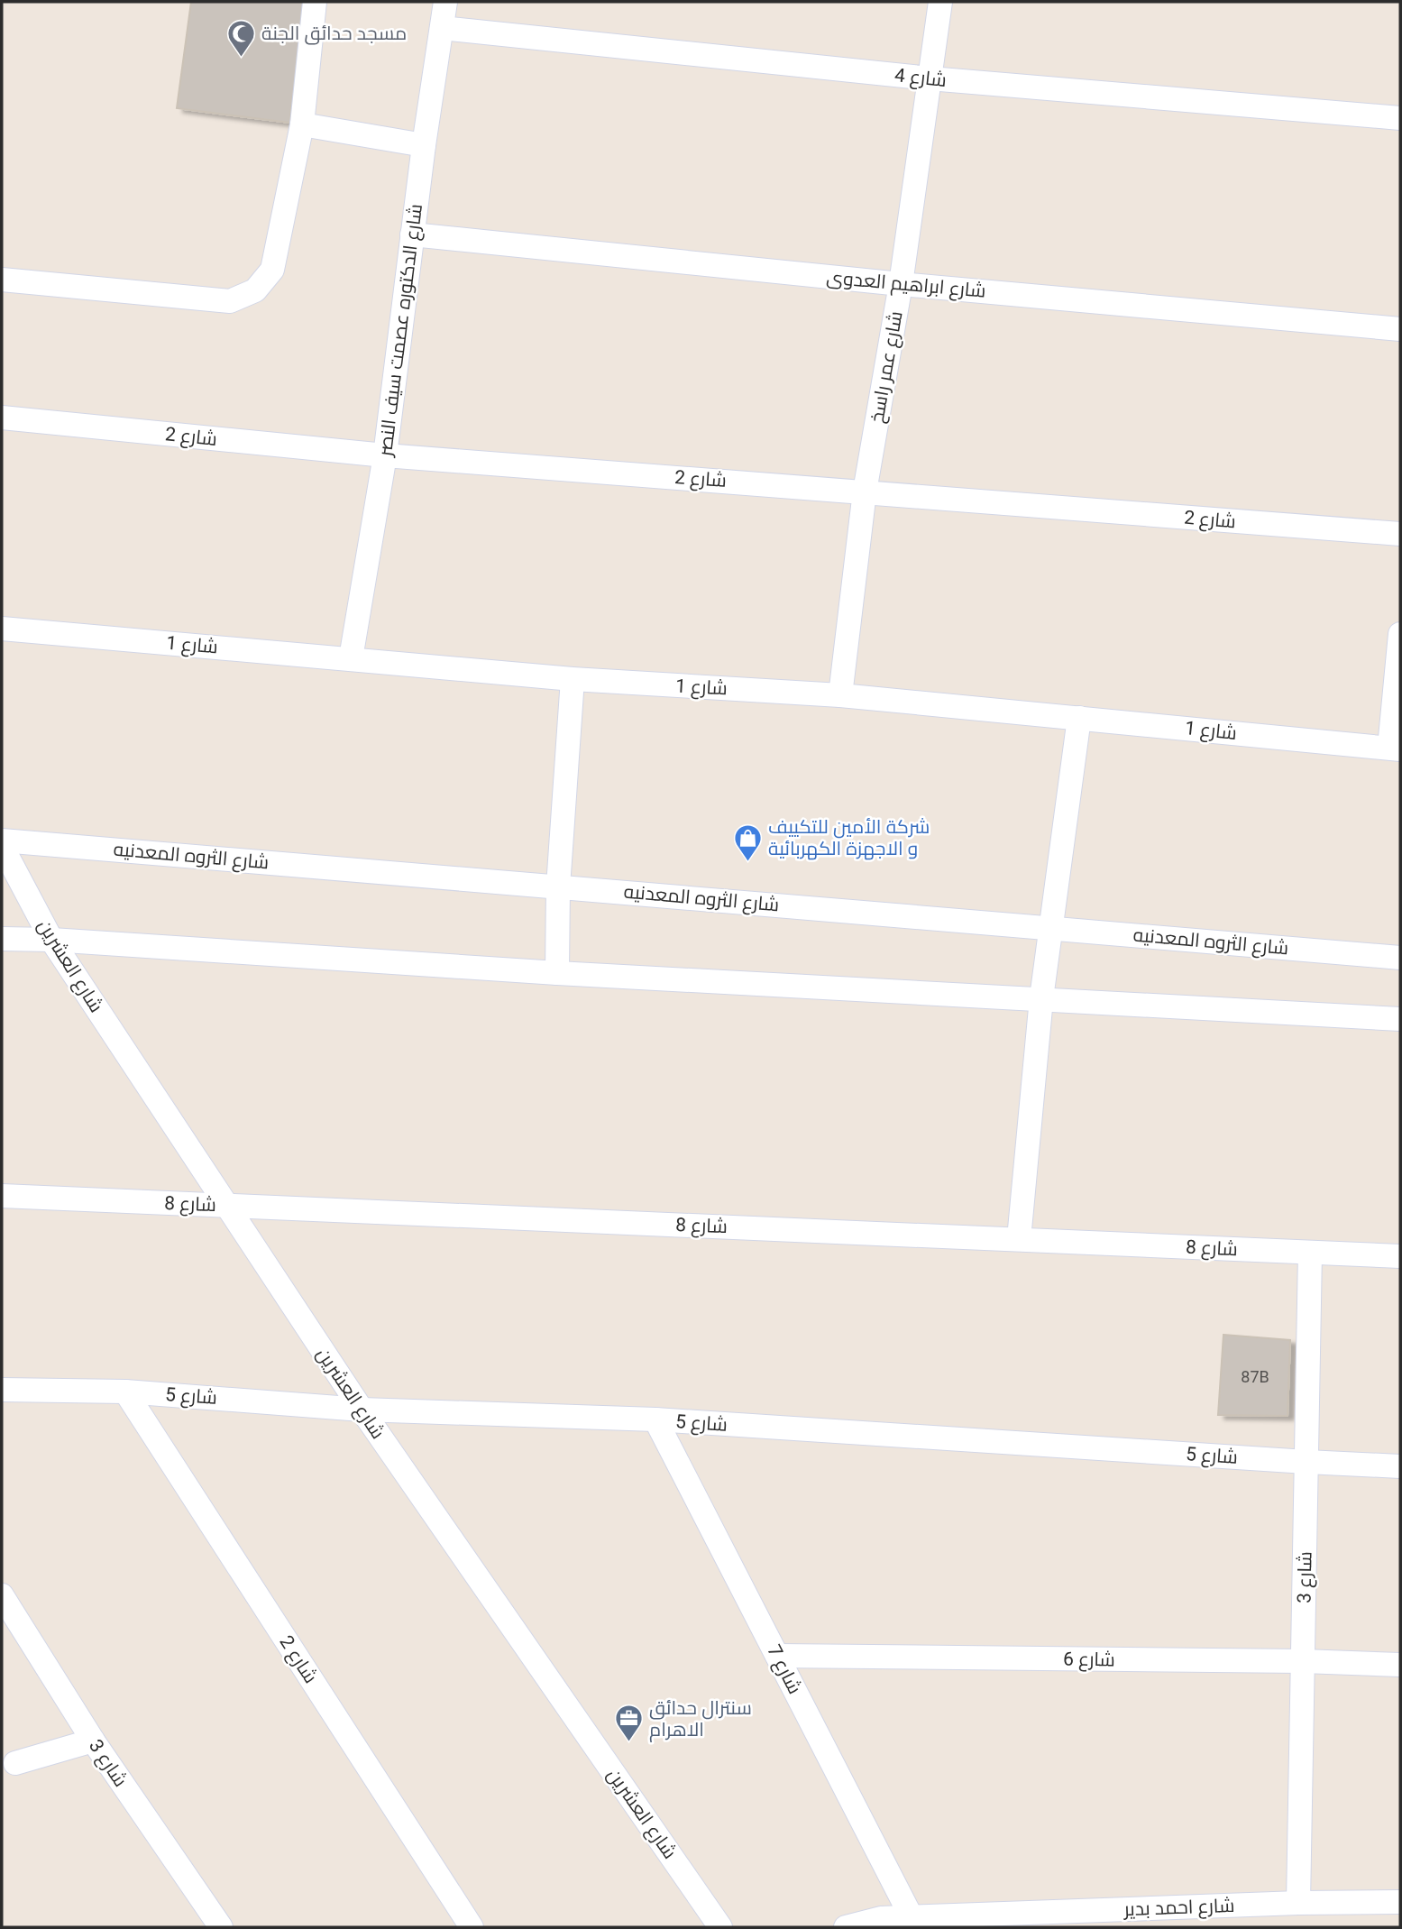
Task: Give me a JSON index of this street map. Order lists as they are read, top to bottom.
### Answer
{
  "streets": {
    "street": [
      "شارع 4",
      "شارع ابراهيم العدوى",
      "شارع الدكتوره عصمت سيف النصر",
      "شارع عمر راسخ",
      "شارع 2",
      "شارع 1",
      "شارع الثروه المعدنيه",
      "شارع العشرين",
      "شارع 8",
      "شارع 5",
      "شارع 3",
      "شارع 6",
      "شارع 7",
      "شارع احمد بدير"
    ]
  },
  "crossings": [
    ["شارع 4", "شارع الدكتوره عصمت سيف النصر"],
    ["شارع 4", "شارع عمر راسخ"],
    ["شارع ابراهيم العدوى", "شارع الدكتوره عصمت سيف النصر"],
    ["شارع ابراهيم العدوى", "شارع عمر راسخ"],
    ["شارع الدكتوره عصمت سيف النصر", "شارع 2"],
    ["شارع الدكتوره عصمت سيف النصر", "شارع 1"],
    ["شارع عمر راسخ", "شارع 2"],
    ["شارع عمر راسخ", "شارع 1"],
    ["شارع 2", "شارع 5"],
    ["شارع العشرين", "شارع 8"],
    ["شارع العشرين", "شارع 5"],
    ["شارع 8", "شارع 3"],
    ["شارع 5", "شارع 3"],
    ["شارع 5", "شارع 7"],
    ["شارع 3", "شارع 6"],
    ["شارع 3", "شارع احمد بدير"],
    ["شارع 6", "شارع 7"],
    ["شارع 7", "شارع احمد بدير"]
  ],
  "places": {
    "mosque": ["مسجد حدائق الجنة"],
    "shop": ["شركة الأمين للتكييف و الاجهزة الكهربائية"],
    "office": ["سنترال حدائق الاهرام"]
  },
  "house_numbers": ["87B"]
}
